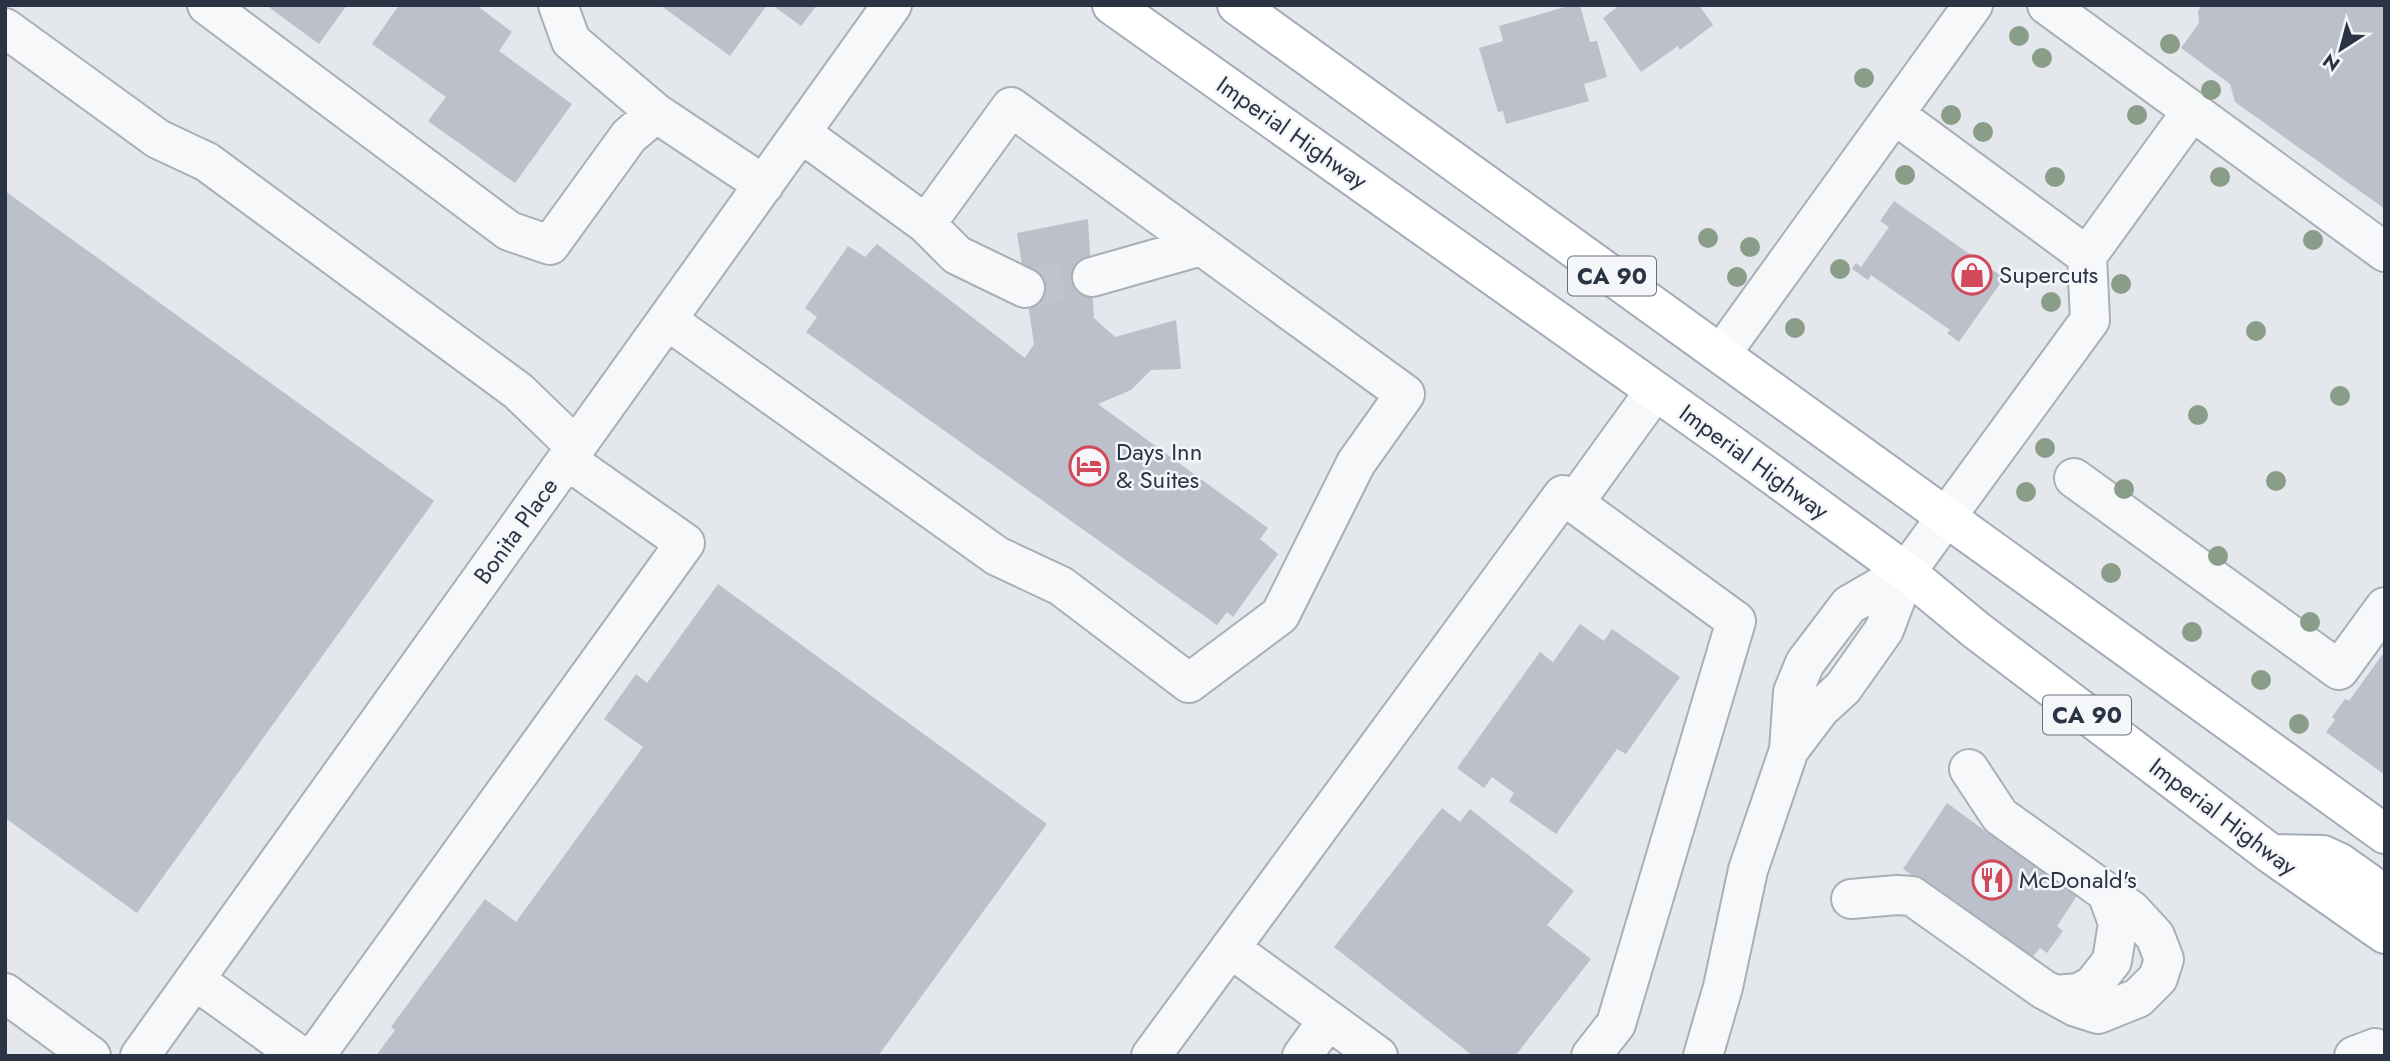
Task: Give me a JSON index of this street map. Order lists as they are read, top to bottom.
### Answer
{
  "streets": {
    "main road": ["Imperial Highway", "CA 90"],
    "street": ["Bonita Place"]
  },
  "places": {
    "shop": ["Supercuts"],
    "hotel": ["Days Inn & Suites"],
    "restaurant": ["McDonald's"]
  },
  "north": "bottom left"
}
